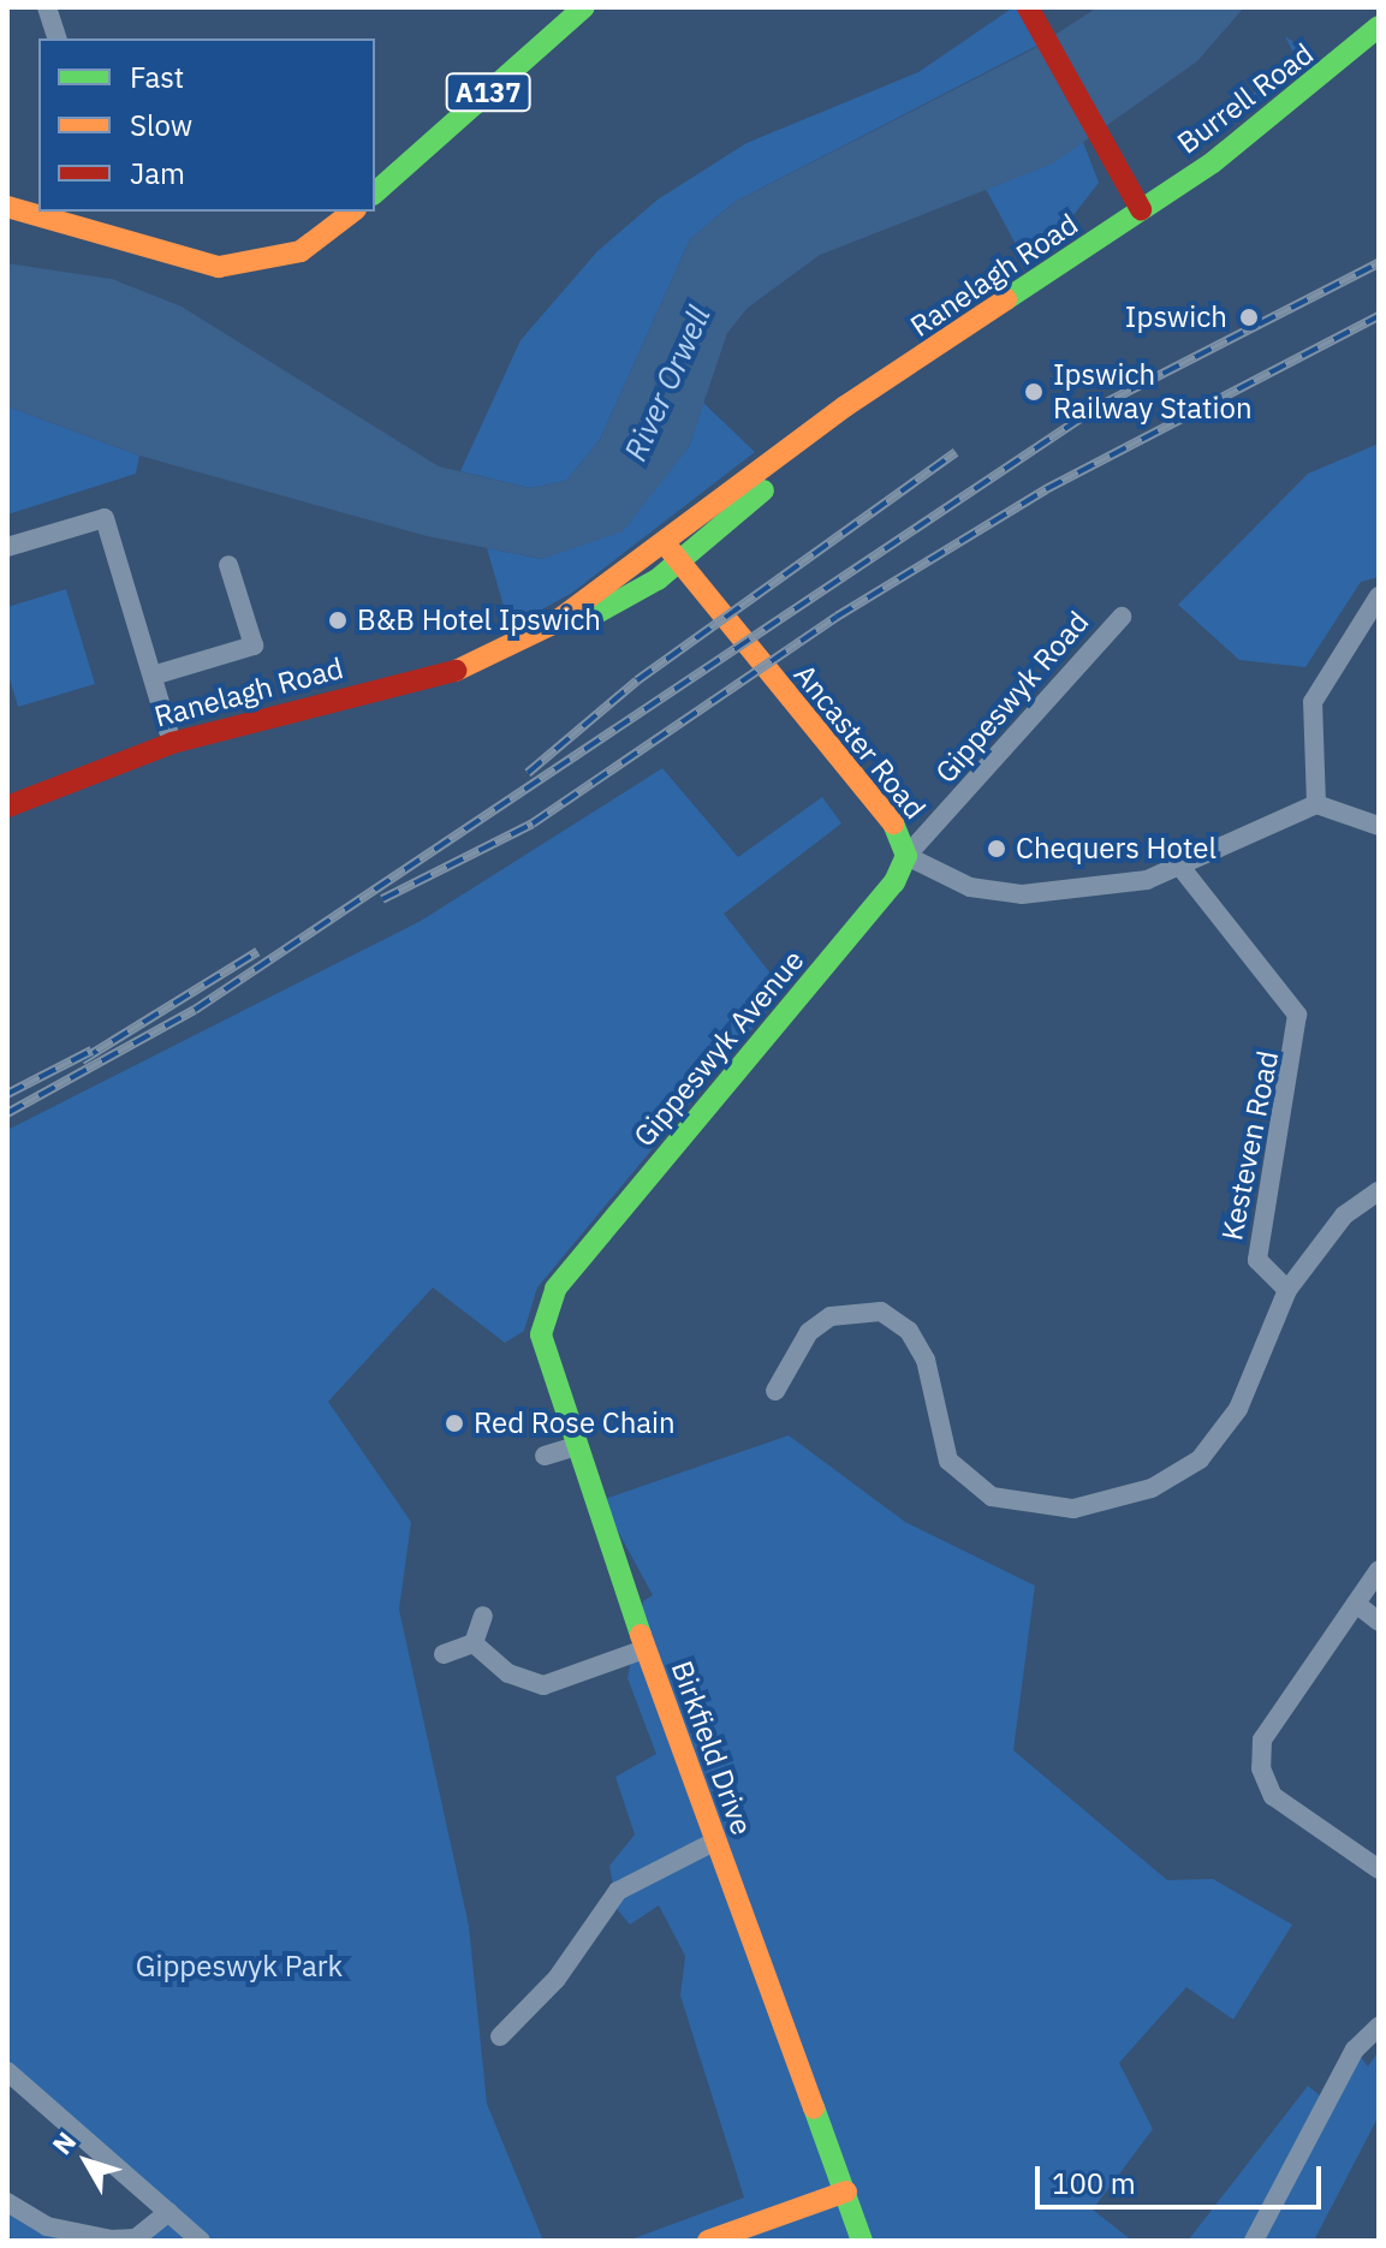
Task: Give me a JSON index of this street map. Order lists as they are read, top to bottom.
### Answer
{
  "streets": {
    "main road": [
      "A137",
      "Burrell Road",
      "Ranelagh Road",
      "Ancaster Road",
      "Gippeswyk Avenue",
      "Birkfield Drive"
    ],
    "street": ["Gippeswyk Road", "Kesteven Road"]
  },
  "crossings": [
    ["Burrell Road", "Ranelagh Road"],
    ["Ranelagh Road", "Ancaster Road"],
    ["Gippeswyk Road", "Ancaster Road"],
    ["Gippeswyk Road", "Gippeswyk Avenue"],
    ["Ancaster Road", "Gippeswyk Avenue"],
    ["Ancaster Road", "Kesteven Road"],
    ["Gippeswyk Avenue", "Birkfield Drive"]
  ],
  "water": ["River Orwell"],
  "parks": ["Gippeswyk Park"],
  "places": [
    "Ipswich",
    "Ipswich Railway Station",
    "B&B Hotel Ipswich",
    "Chequers Hotel",
    "Red Rose Chain"
  ],
  "legend": ["Fast", "Slow", "Jam"],
  "scale_bar": "100 m",
  "north": "top left"
}
